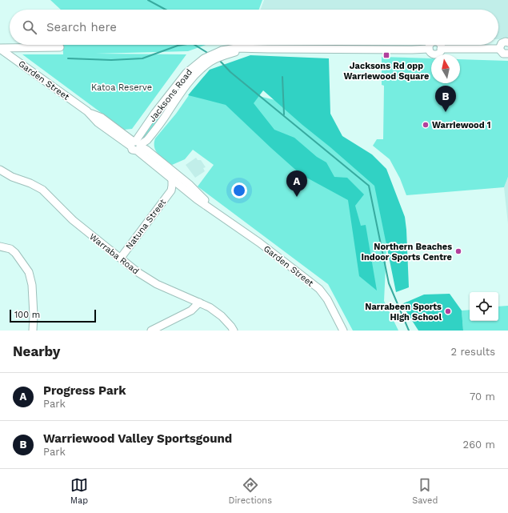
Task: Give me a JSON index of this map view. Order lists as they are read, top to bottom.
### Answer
{
  "streets": {
    "street": [
      "Garden Street",
      "Jacksons Road",
      "Natuna Street",
      "Warraba Road"
    ]
  },
  "crossings": [
    ["Garden Street", "Jacksons Road"],
    ["Garden Street", "Natuna Street"],
    ["Natuna Street", "Warraba Road"]
  ],
  "parks": ["Katoa Reserve"],
  "places": {
    "transit": ["Jacksons Rd opp Warriewood Square"],
    "other": ["Warriewood 1", "Northern Beaches Indoor Sports Centre", "Narrabeen Sports High School"]
  },
  "scale_bar": "100 m",
  "north": "top",
  "page": {
    "search": "Search here",
    "pins": ["B", "A"],
    "scale": "100 m",
    "heading": ["Nearby", "2 results"],
    "list": [
      {
        "mark": "A",
        "name": "Progress Park",
        "note": "Park",
        "value": "70 m"
      },
      {
        "mark": "B",
        "name": "Warriewood Valley Sportsgound",
        "note": "Park",
        "value": "260 m"
      }
    ],
    "nav": ["Map", "Directions", "Saved"]
  }
}
